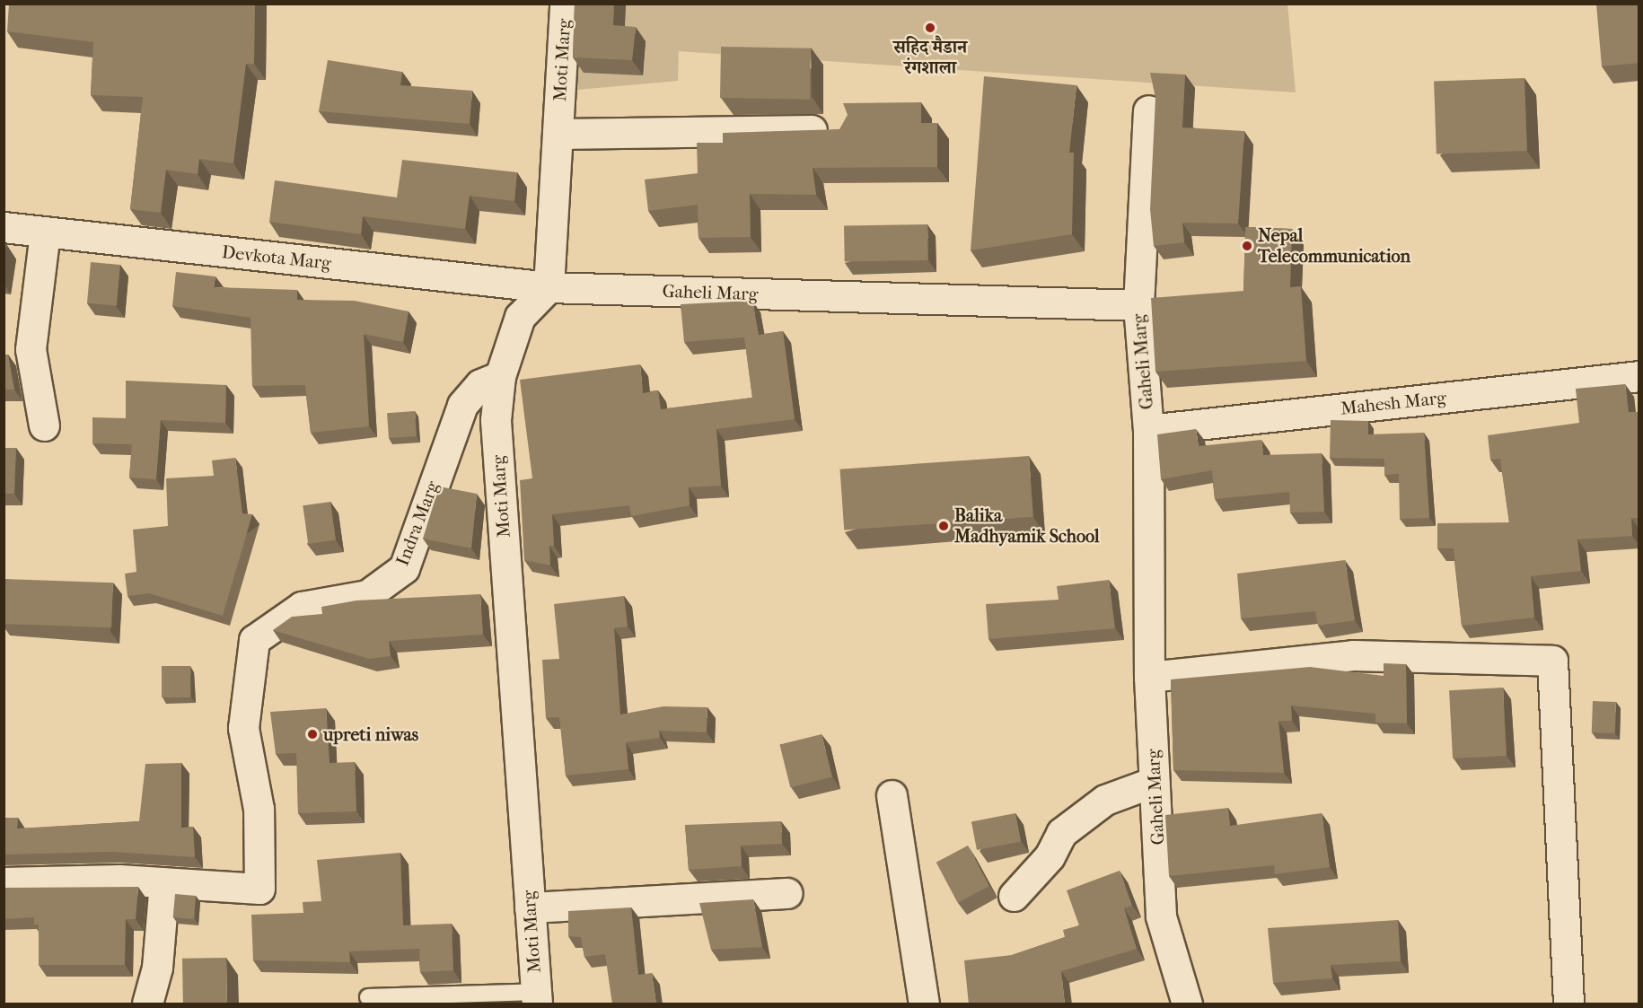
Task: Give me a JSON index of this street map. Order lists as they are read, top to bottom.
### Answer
{
  "streets": {
    "street": [
      "Moti Marg",
      "Devkota Marg",
      "Gaheli Marg",
      "Mahesh Marg",
      "Indra Marg"
    ]
  },
  "crossings": [
    ["Moti Marg", "Devkota Marg"],
    ["Moti Marg", "Gaheli Marg"],
    ["Moti Marg", "Indra Marg"],
    ["Devkota Marg", "Gaheli Marg"],
    ["Gaheli Marg", "Mahesh Marg"]
  ],
  "places": [
    "सहिद मैडान रंगशाला",
    "Nepal Telecommunication",
    "Balika Madhyamik School",
    "upreti niwas"
  ]
}
